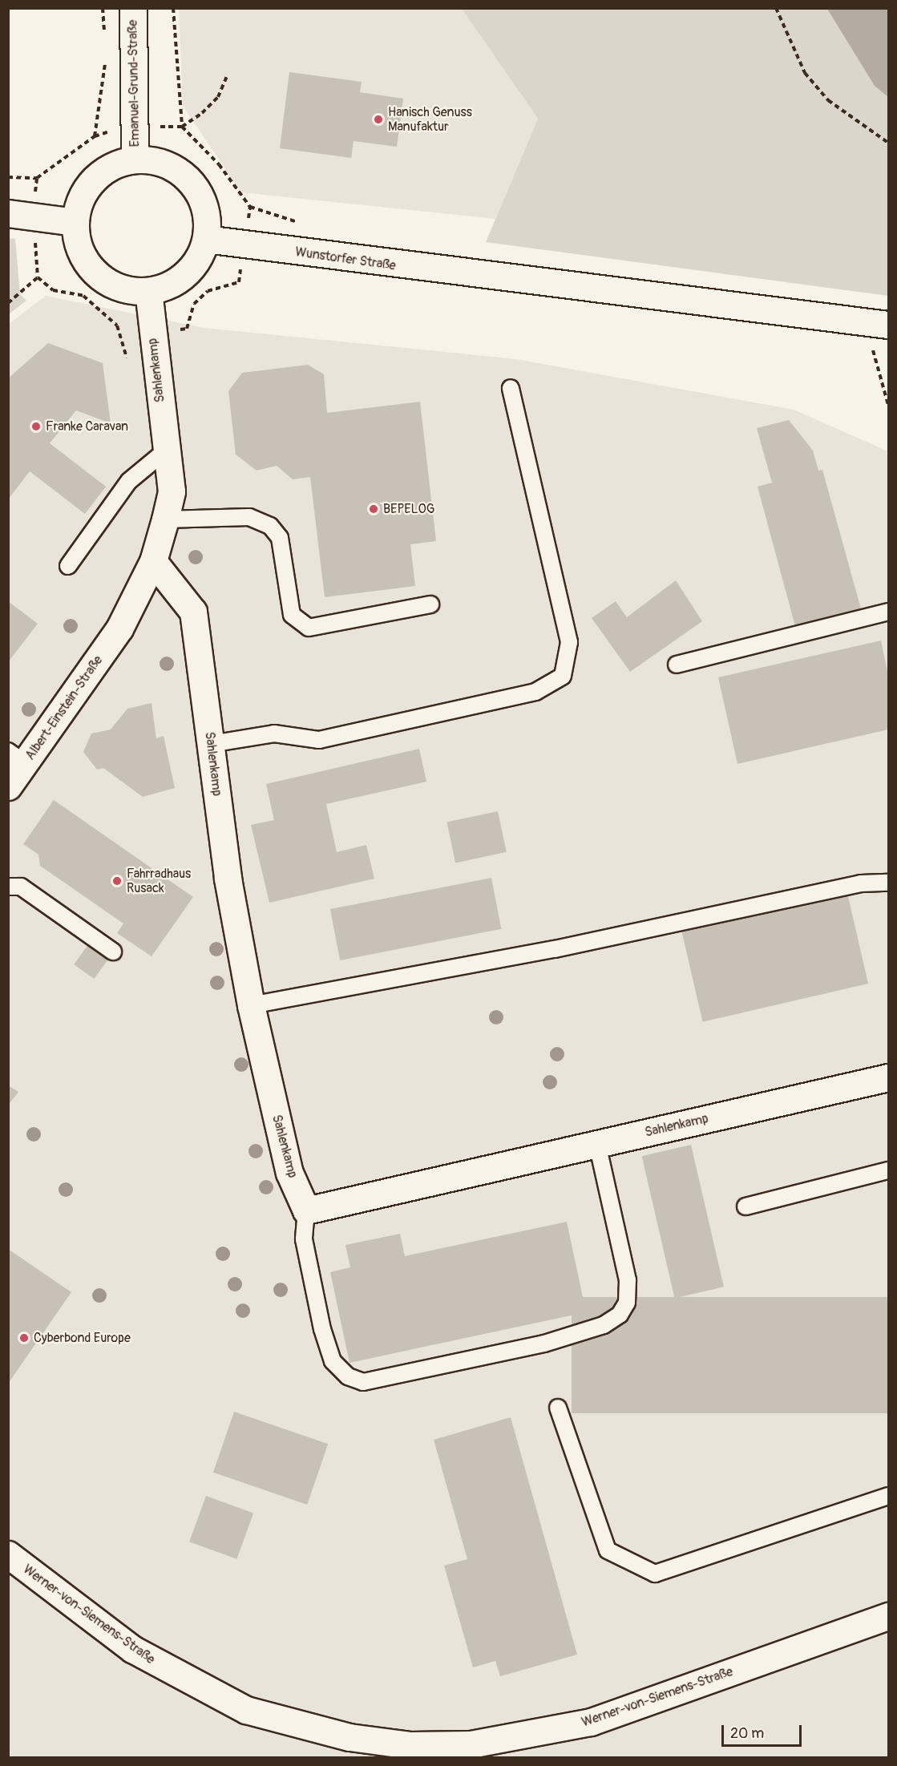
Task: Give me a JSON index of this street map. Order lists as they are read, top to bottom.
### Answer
{
  "streets": {
    "street": [
      "Emanuel-Grund-Straße",
      "Wunstorfer Straße",
      "Sahlenkamp",
      "Albert-Einstein-Straße",
      "Werner-von-Siemens-Straße"
    ]
  },
  "crossings": [
    ["Emanuel-Grund-Straße", "Wunstorfer Straße"],
    ["Emanuel-Grund-Straße", "Sahlenkamp"],
    ["Wunstorfer Straße", "Sahlenkamp"],
    ["Sahlenkamp", "Albert-Einstein-Straße"]
  ],
  "places": [
    "Hanisch Genuss Manufaktur",
    "Franke Caravan",
    "BEPELOG",
    "Fahrradhaus Rusack",
    "Cyberbond Europe"
  ],
  "scale_bar": "20 m"
}
